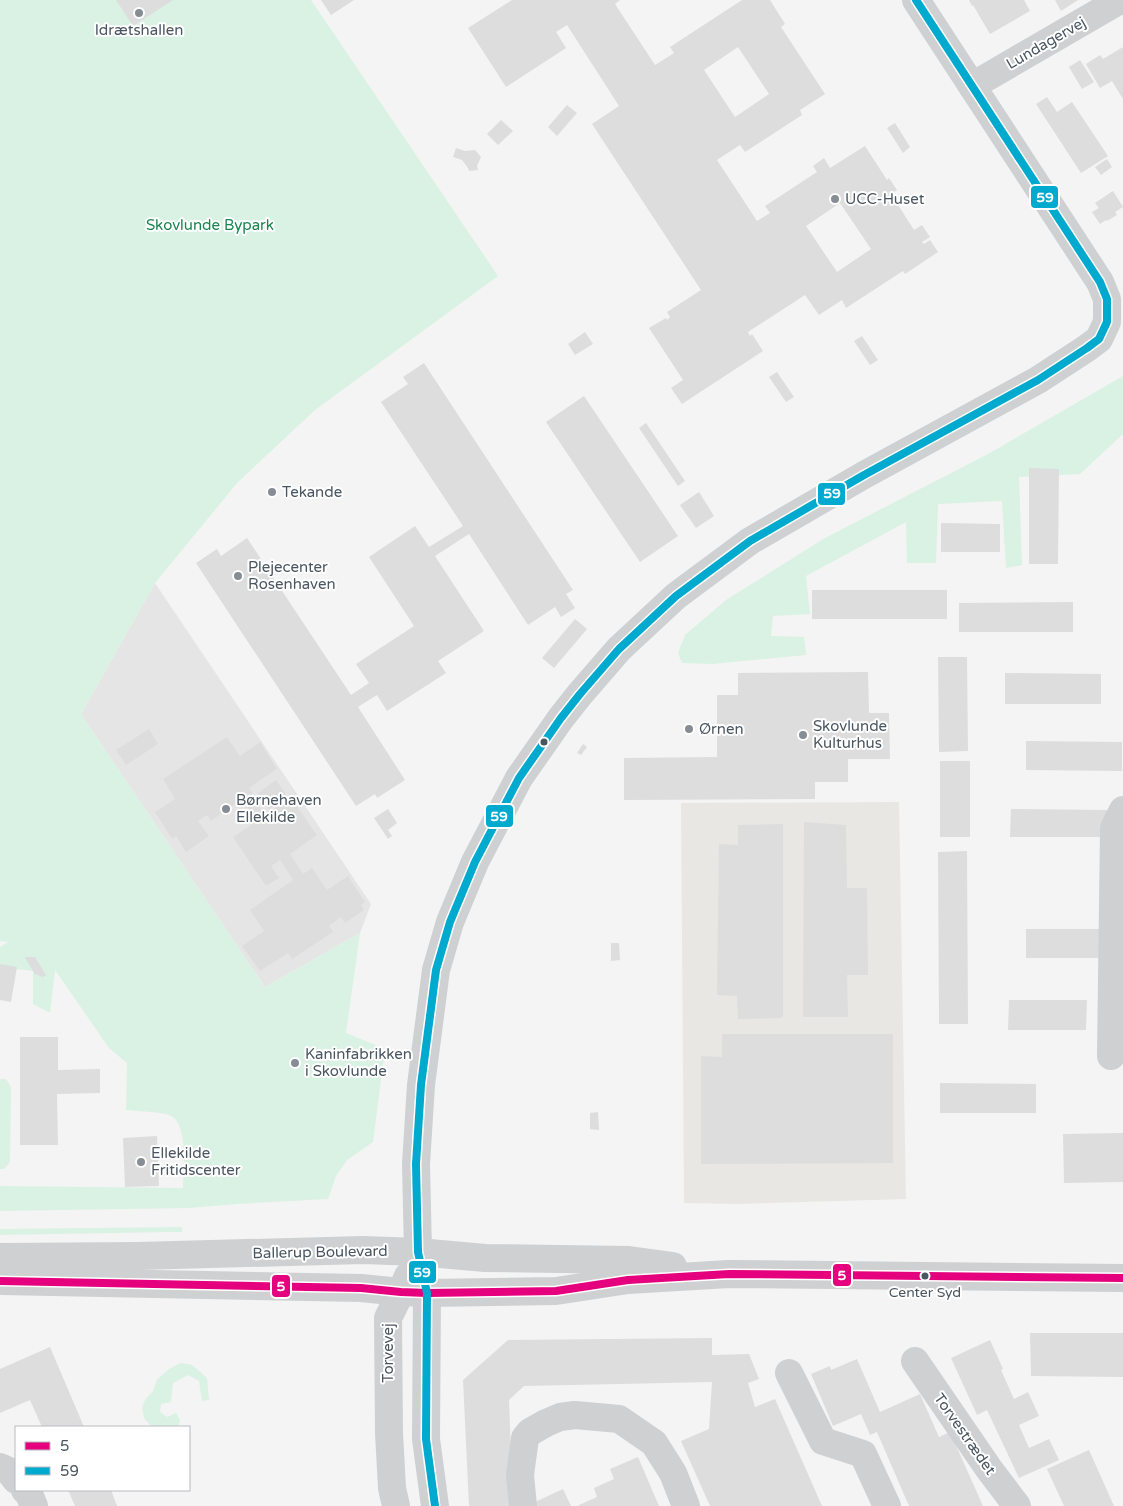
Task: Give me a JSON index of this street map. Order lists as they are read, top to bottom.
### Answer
{
  "streets": {
    "street": [
      "Lundagervej",
      "Ballerup Boulevard",
      "Torvevej",
      "Torvestrædet"
    ]
  },
  "crossings": [
    ["Ballerup Boulevard", "Torvevej"]
  ],
  "parks": ["Skovlunde Bypark"],
  "places": [
    "Idrætshallen",
    "UCC-Huset",
    "Tekande",
    "Plejecenter Rosenhaven",
    "Ørnen",
    "Skovlunde Kulturhus",
    "Børnehaven Ellekilde",
    "Kaninfabrikken i Skovlunde",
    "Ellekilde Fritidscenter",
    "Center Syd"
  ],
  "lines": ["transit line 59", "transit line 5"],
  "legend": ["5", "59"]
}
